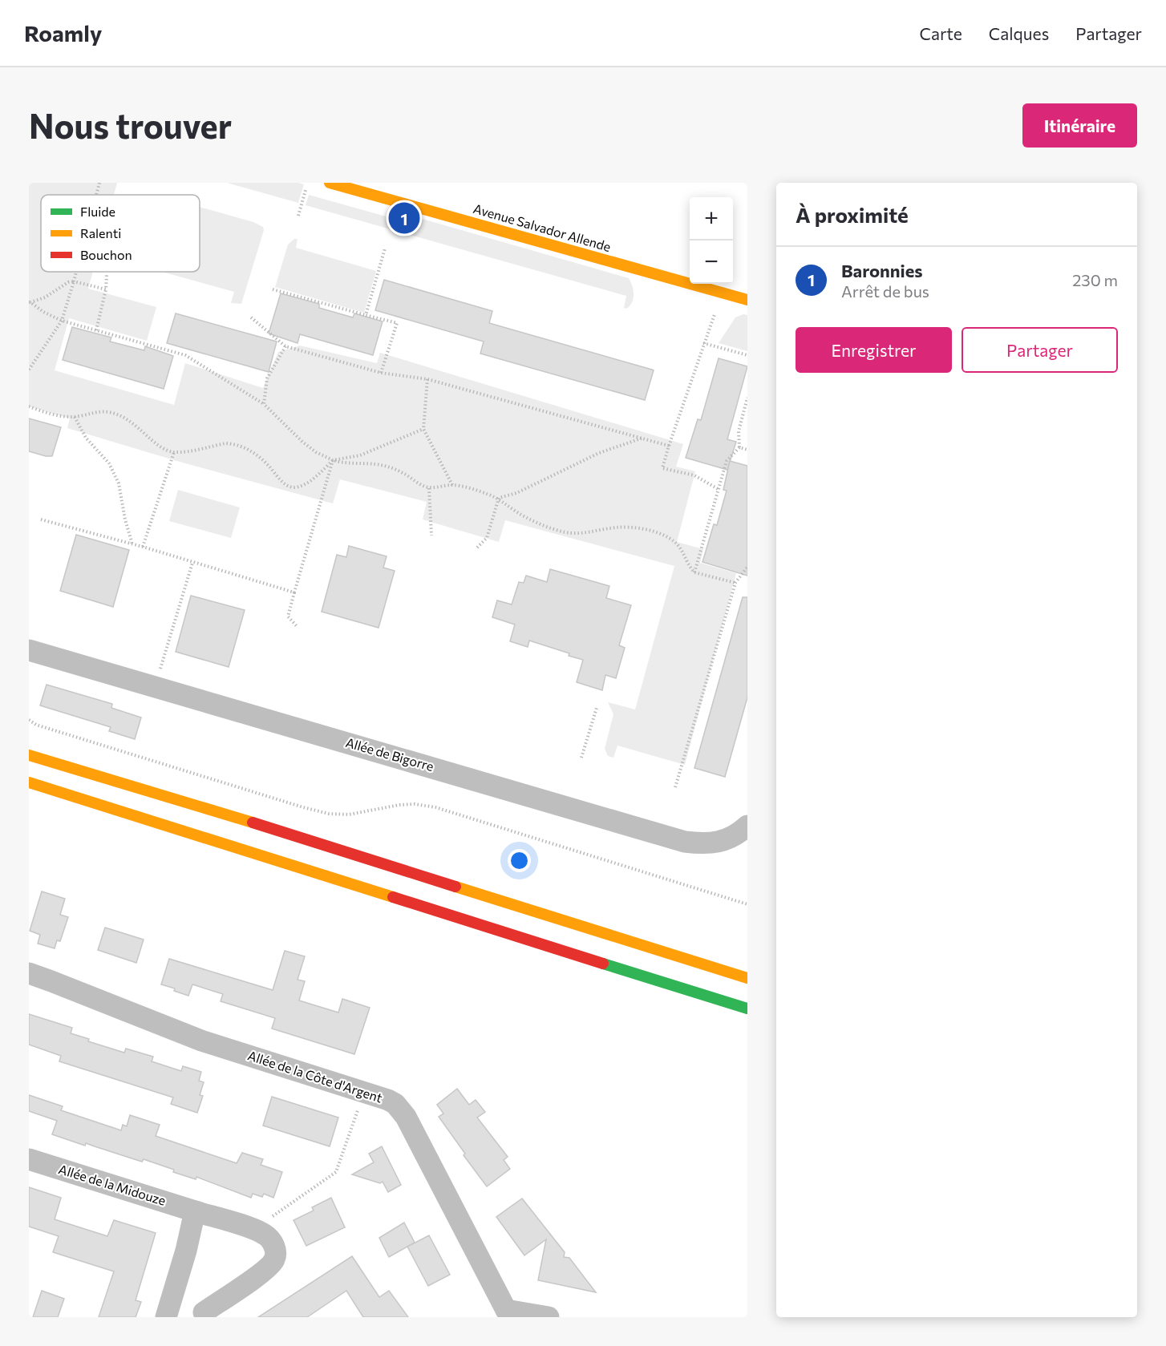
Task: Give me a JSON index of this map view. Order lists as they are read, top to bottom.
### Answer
{
  "streets": {
    "main road": ["Avenue Salvador Allende"],
    "street": ["Allée de Bigorre", "Allée de la Côte d'Argent", "Allée de la Midouze"]
  },
  "legend": ["Fluide", "Ralenti", "Bouchon"],
  "page": {
    "header": "Roamly",
    "nav": ["Carte", "Calques", "Partager"],
    "buttons": [
      "Itinéraire",
      ["Enregistrer", "Partager"]
    ],
    "title": "Nous trouver",
    "heading": "À proximité",
    "map_buttons": ["+", "−"],
    "pins": "1",
    "list": [
      {
        "mark": "1",
        "name": "Baronnies",
        "note": "Arrêt de bus",
        "value": "230 m"
      }
    ]
  }
}
